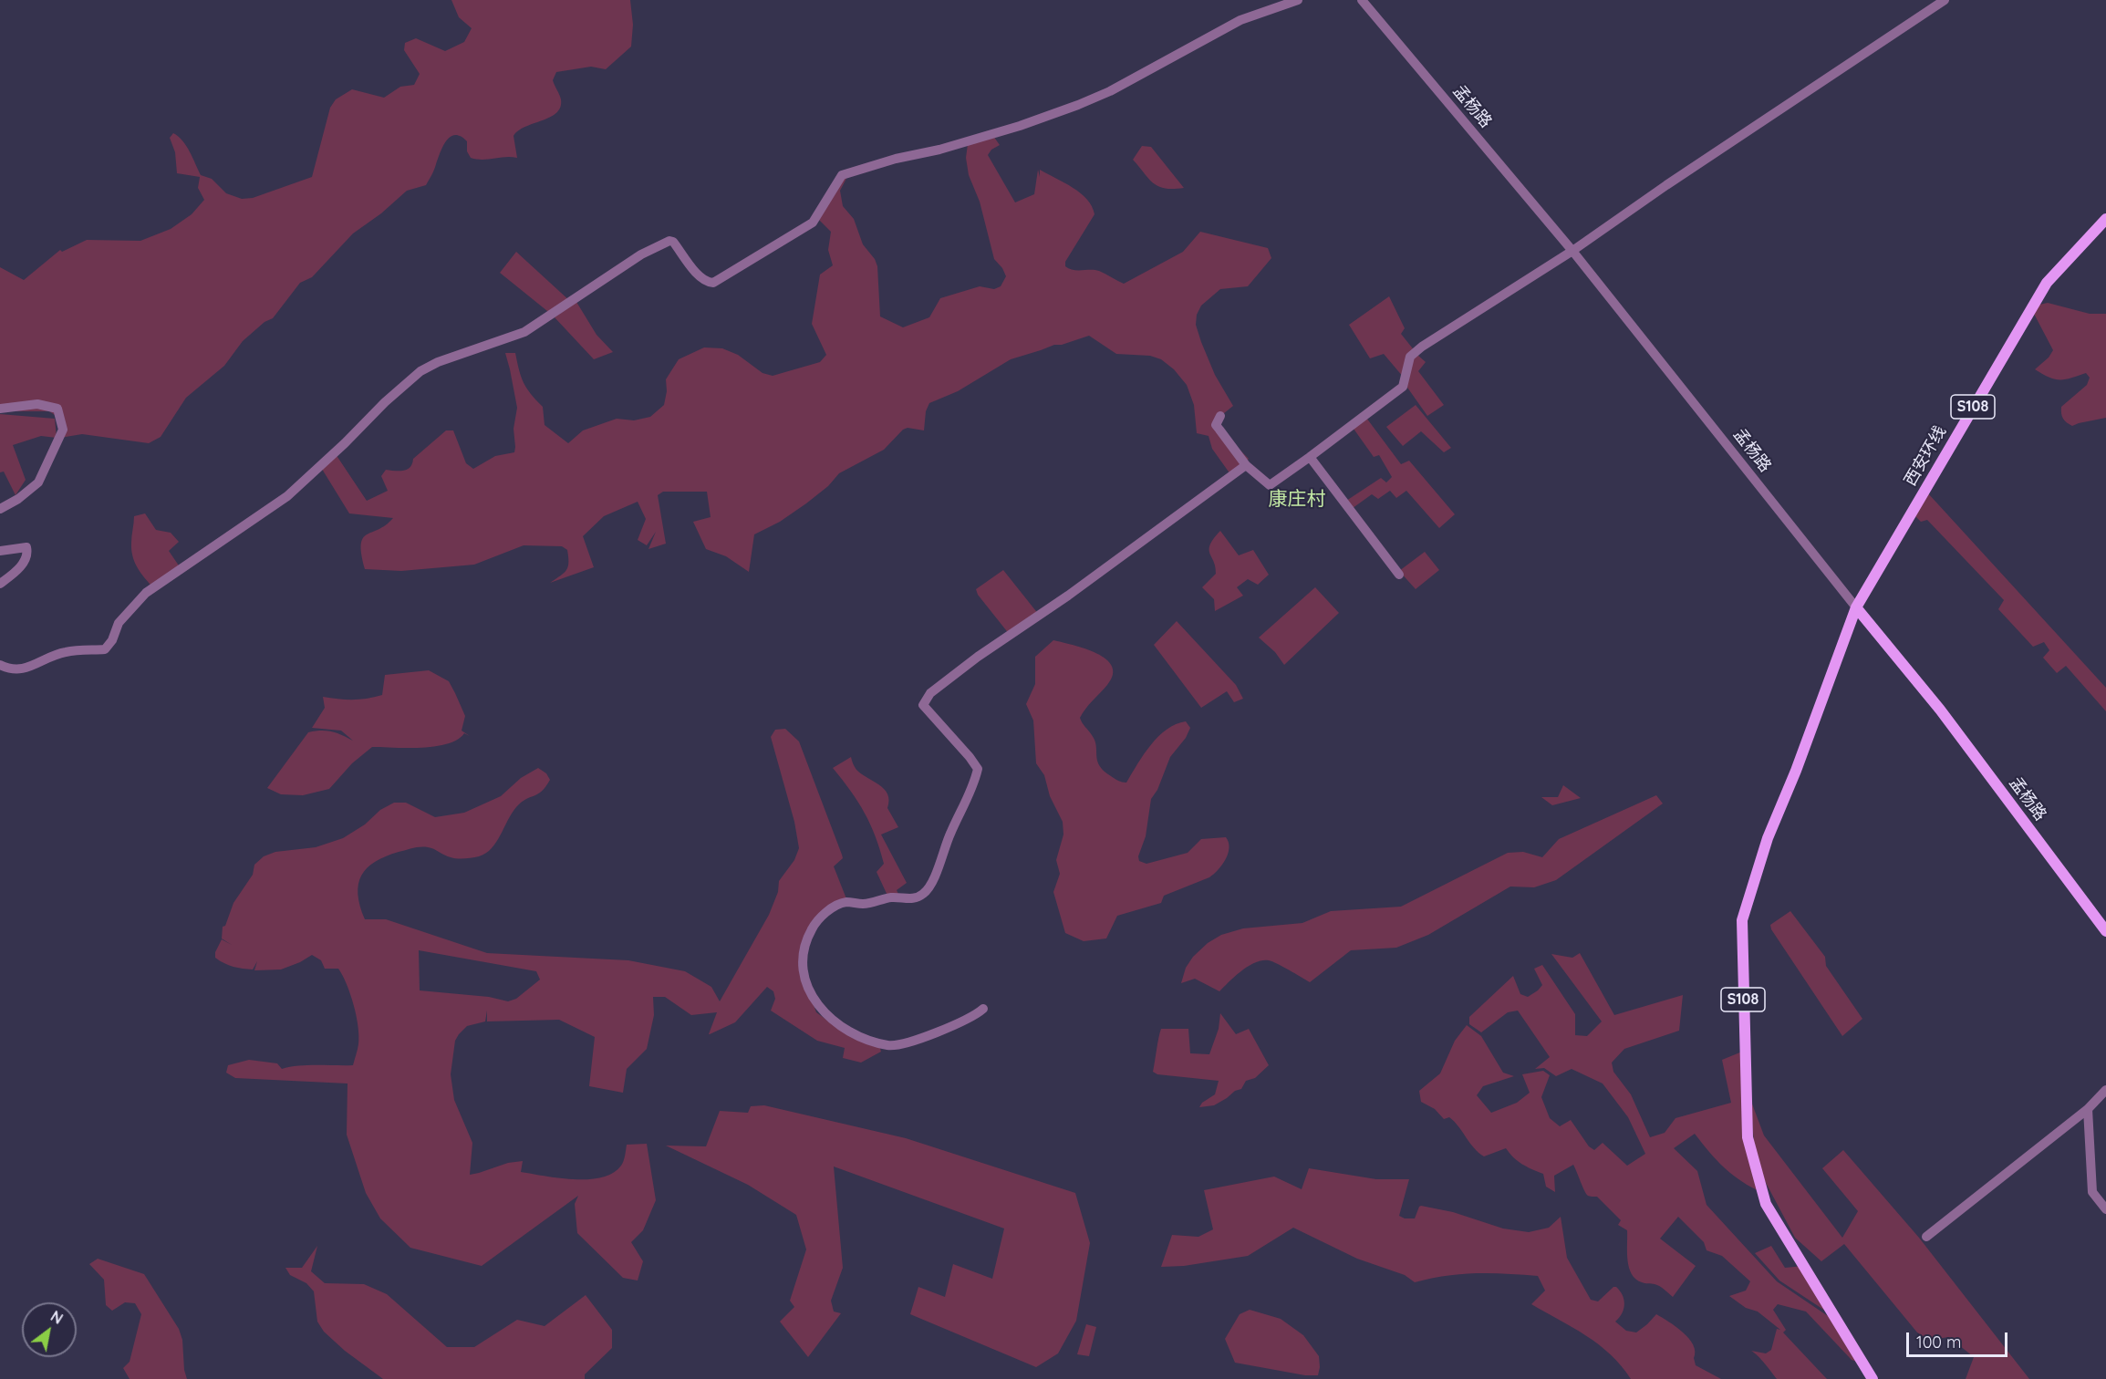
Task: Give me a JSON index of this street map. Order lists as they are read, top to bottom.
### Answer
{
  "streets": {
    "main road": ["孟杨路", "S108", "西安环线"]
  },
  "crossings": [
    ["孟杨路", "S108"],
    ["孟杨路", "西安环线"],
    ["S108", "西安环线"]
  ],
  "districts": ["康庄村"],
  "scale_bar": "100 m",
  "north": "top right"
}
